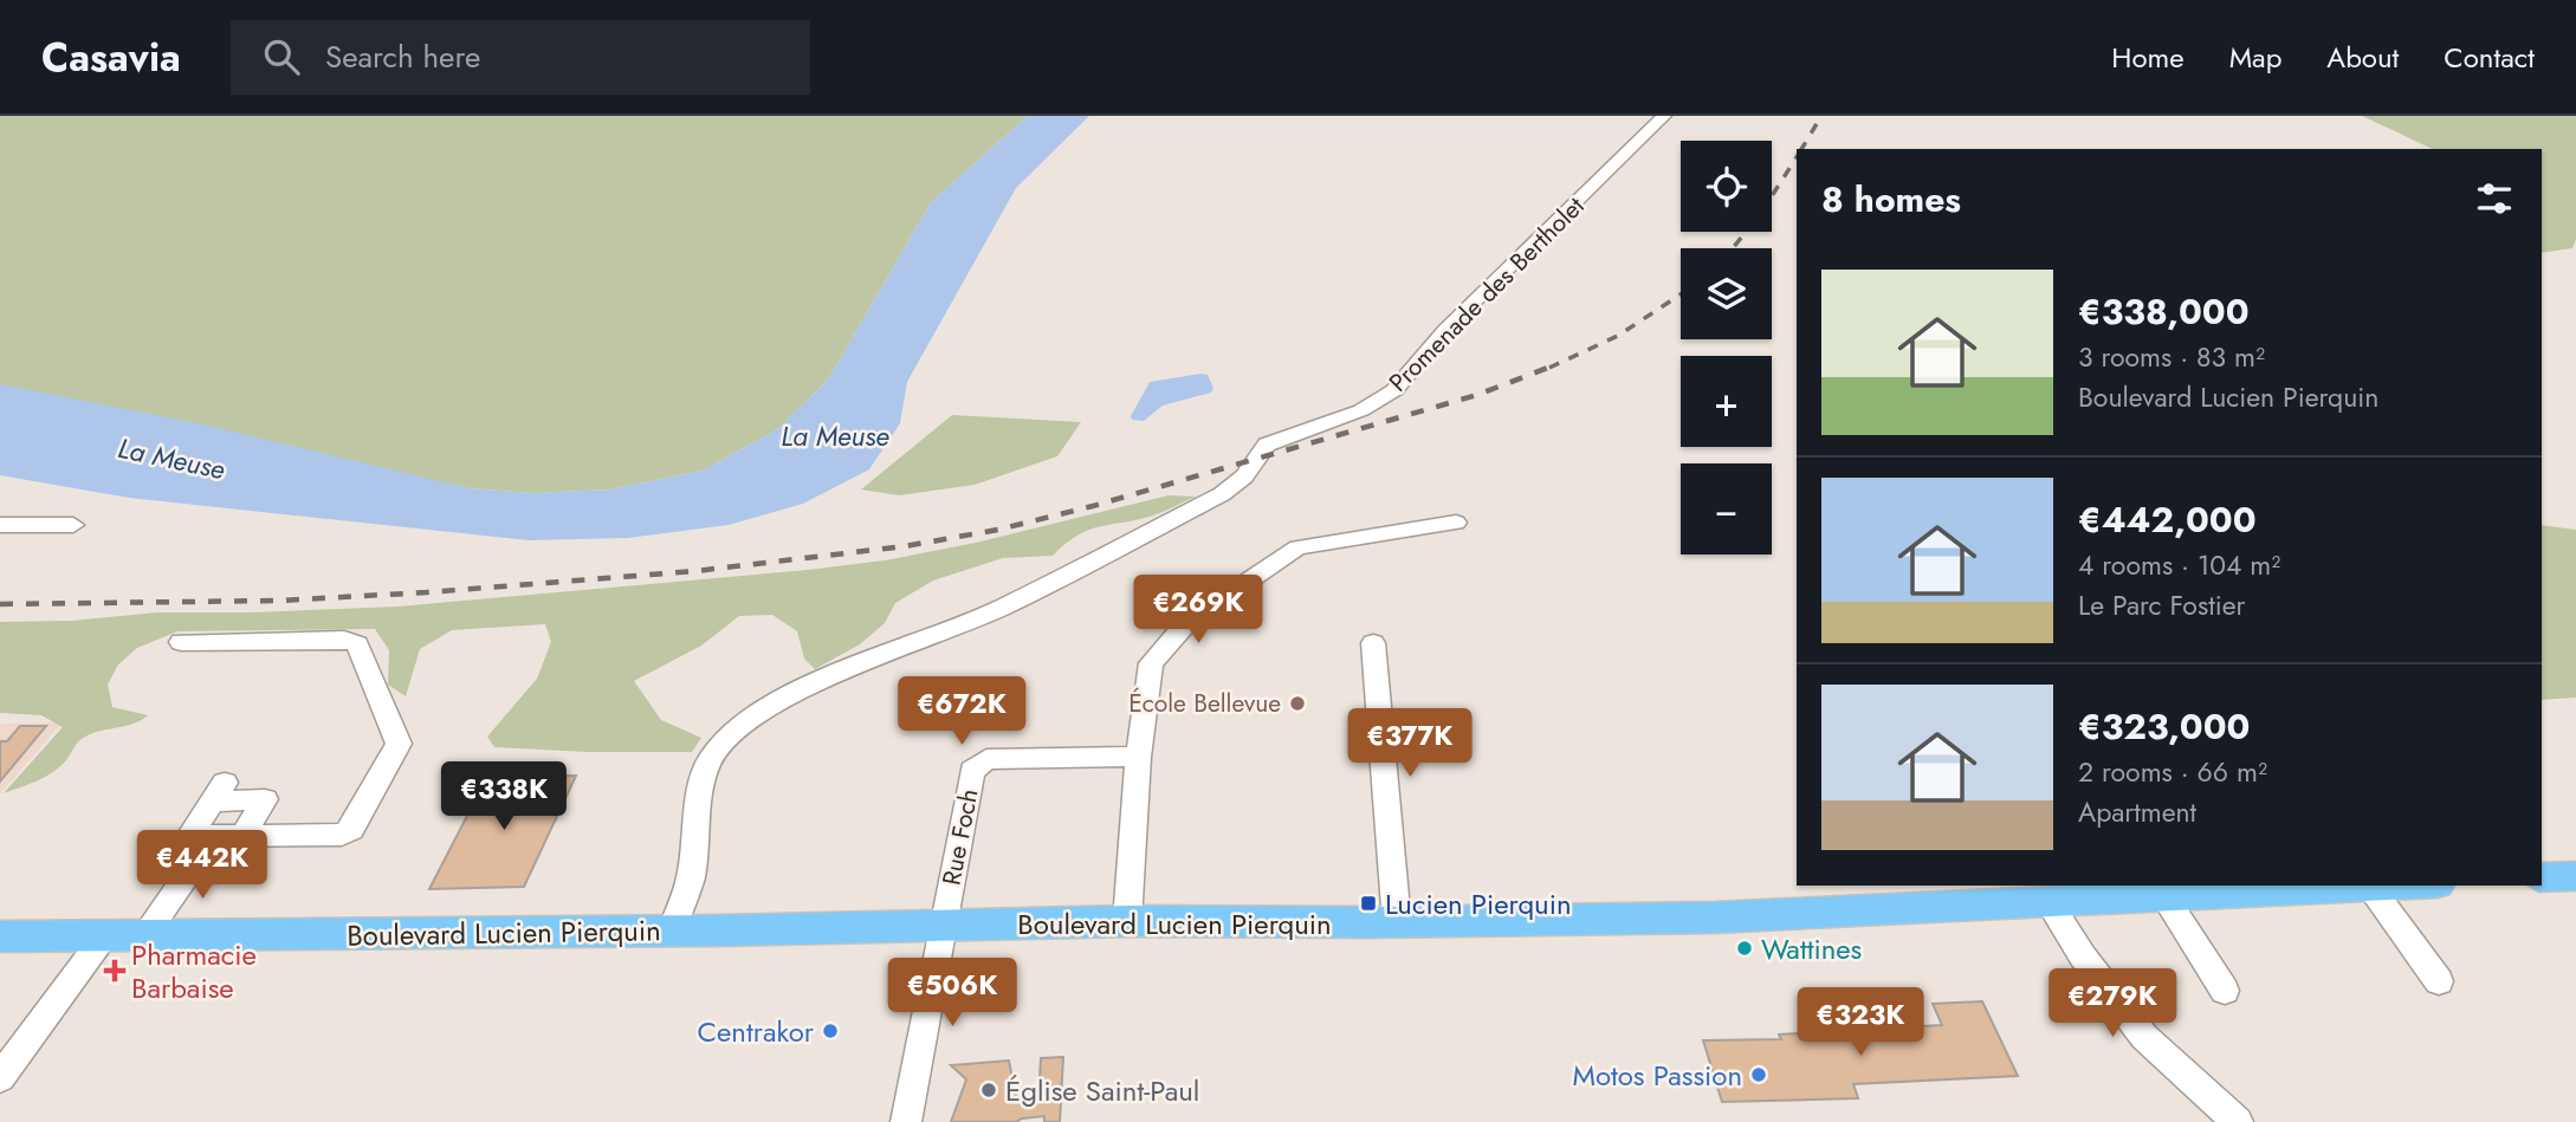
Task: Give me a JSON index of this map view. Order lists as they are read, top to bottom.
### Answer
{
  "streets": {
    "main road": ["Boulevard Lucien Pierquin"],
    "street": ["Promenade des Bertholet", "Rue Foch"]
  },
  "crossings": [
    ["Promenade des Bertholet", "Boulevard Lucien Pierquin"],
    ["Rue Foch", "Boulevard Lucien Pierquin"]
  ],
  "water": ["La Meuse"],
  "places": {
    "other": [
      "École Bellevue",
      "Wattines",
      "Centrakor",
      "Motos Passion",
      "Église Saint-Paul"
    ],
    "transit": ["Lucien Pierquin"],
    "health": ["Pharmacie Barbaise"]
  },
  "page": {
    "header": "Casavia",
    "search": "Search here",
    "nav": [
      "Home",
      "Map",
      "About",
      "Contact"
    ],
    "map_buttons": ["+", "−"],
    "heading": "8 homes",
    "list": [
      {
        "name": "€338,000",
        "note": "3 rooms · 83 m² · Boulevard Lucien Pierquin"
      },
      {
        "name": "€442,000",
        "note": "4 rooms · 104 m² · Le Parc Fostier"
      },
      {
        "name": "€323,000",
        "note": "2 rooms · 66 m² · Apartment"
      }
    ],
    "price": [
      "€269K",
      "€672K",
      "€377K",
      "€338K",
      "€442K",
      "€506K",
      "€279K",
      "€323K"
    ]
  }
}
